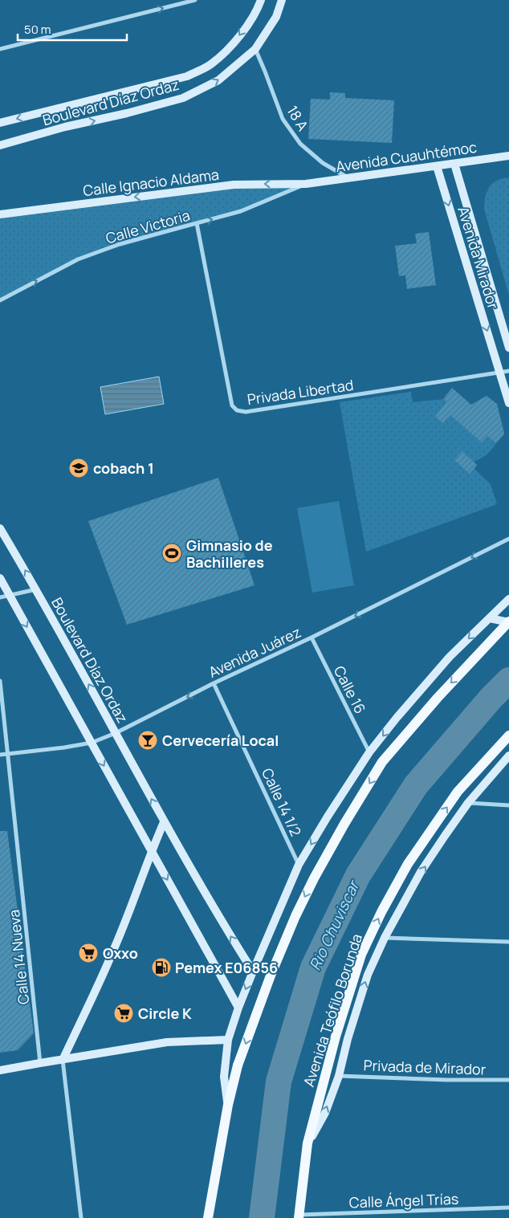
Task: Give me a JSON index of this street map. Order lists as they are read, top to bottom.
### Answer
{
  "streets": {
    "main road": [
      "Boulevard Díaz Ordaz",
      "Avenida Cuauhtémoc",
      "Calle Ignacio Aldama",
      "Avenida Mirador",
      "Avenida Teófilo Borunda"
    ],
    "street": [
      "18 A",
      "Calle Victoria",
      "Privada Libertad",
      "Avenida Juárez",
      "Calle 16",
      "Calle 14 1/2",
      "Calle 14 Nueva",
      "Privada de Mirador",
      "Calle Ángel Trías"
    ]
  },
  "crossings": [
    ["Boulevard Díaz Ordaz", "18 A"],
    ["Boulevard Díaz Ordaz", "Avenida Juárez"],
    ["18 A", "Avenida Cuauhtémoc"],
    ["Avenida Cuauhtémoc", "Calle Ignacio Aldama"],
    ["Avenida Cuauhtémoc", "Calle Victoria"],
    ["Avenida Cuauhtémoc", "Avenida Mirador"],
    ["Calle Ignacio Aldama", "Calle Victoria"],
    ["Calle Victoria", "Privada Libertad"],
    ["Avenida Mirador", "Privada Libertad"],
    ["Avenida Juárez", "Calle 16"],
    ["Avenida Juárez", "Calle 14 1/2"],
    ["Avenida Juárez", "Calle 14 Nueva"],
    ["Avenida Teófilo Borunda", "Privada de Mirador"],
    ["Avenida Teófilo Borunda", "Calle Ángel Trías"]
  ],
  "one_way": ["Calle Ignacio Aldama", "Calle Victoria", "Avenida Juárez"],
  "water": ["Rio Chuviscar"],
  "places": {
    "school or university": ["cobach 1"],
    "sports": ["Gimnasio de Bachilleres"],
    "bar": ["Cervecería Local"],
    "supermarket": ["Oxxo", "Circle K"],
    "fuel station": ["Pemex E06856"]
  },
  "scale_bar": "50 m"
}
